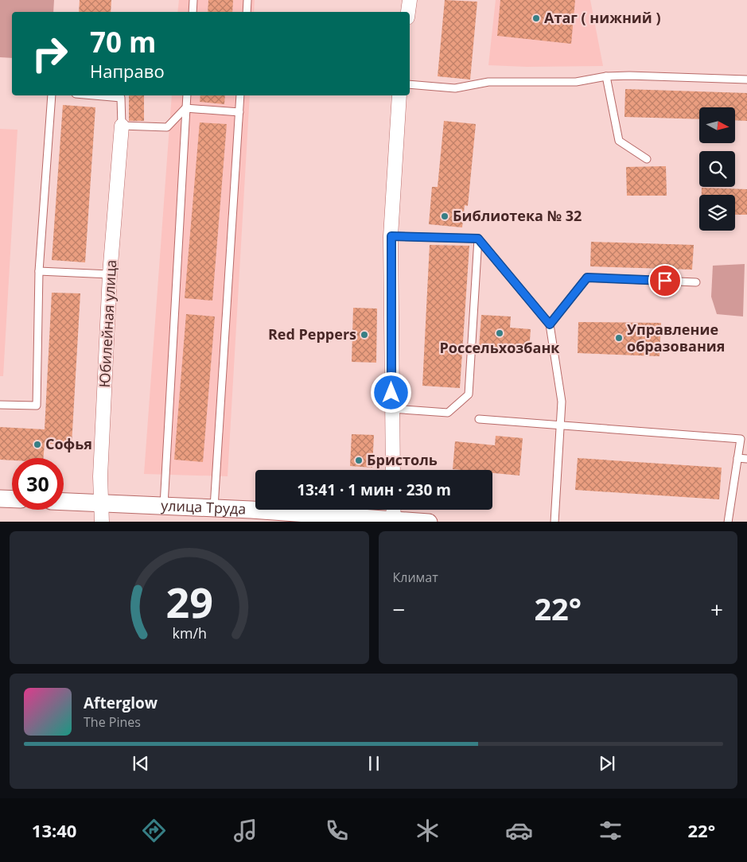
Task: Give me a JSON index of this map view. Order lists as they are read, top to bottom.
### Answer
{
  "streets": {
    "street": ["Юбилейная улица", "улица Труда"]
  },
  "crossings": [
    ["Юбилейная улица", "улица Труда"]
  ],
  "places": [
    "Атаг ( нижний )",
    "Библиотека № 32",
    "Россельхозбанк",
    "Red Peppers",
    "Управление образования",
    "Софья",
    "Бристоль"
  ],
  "north": "right",
  "page": {
    "turn": ["70 m", "Направо"],
    "limit": "30",
    "trip": "13:41 · 1 мин · 230 m",
    "tile": "Климат",
    "heat": ["−", "22°", "+"],
    "song": ["Afterglow", "The Pines"],
    "tabs": ["13:40", "22°"],
    "gauge": ["29", "km/h"]
  }
}
